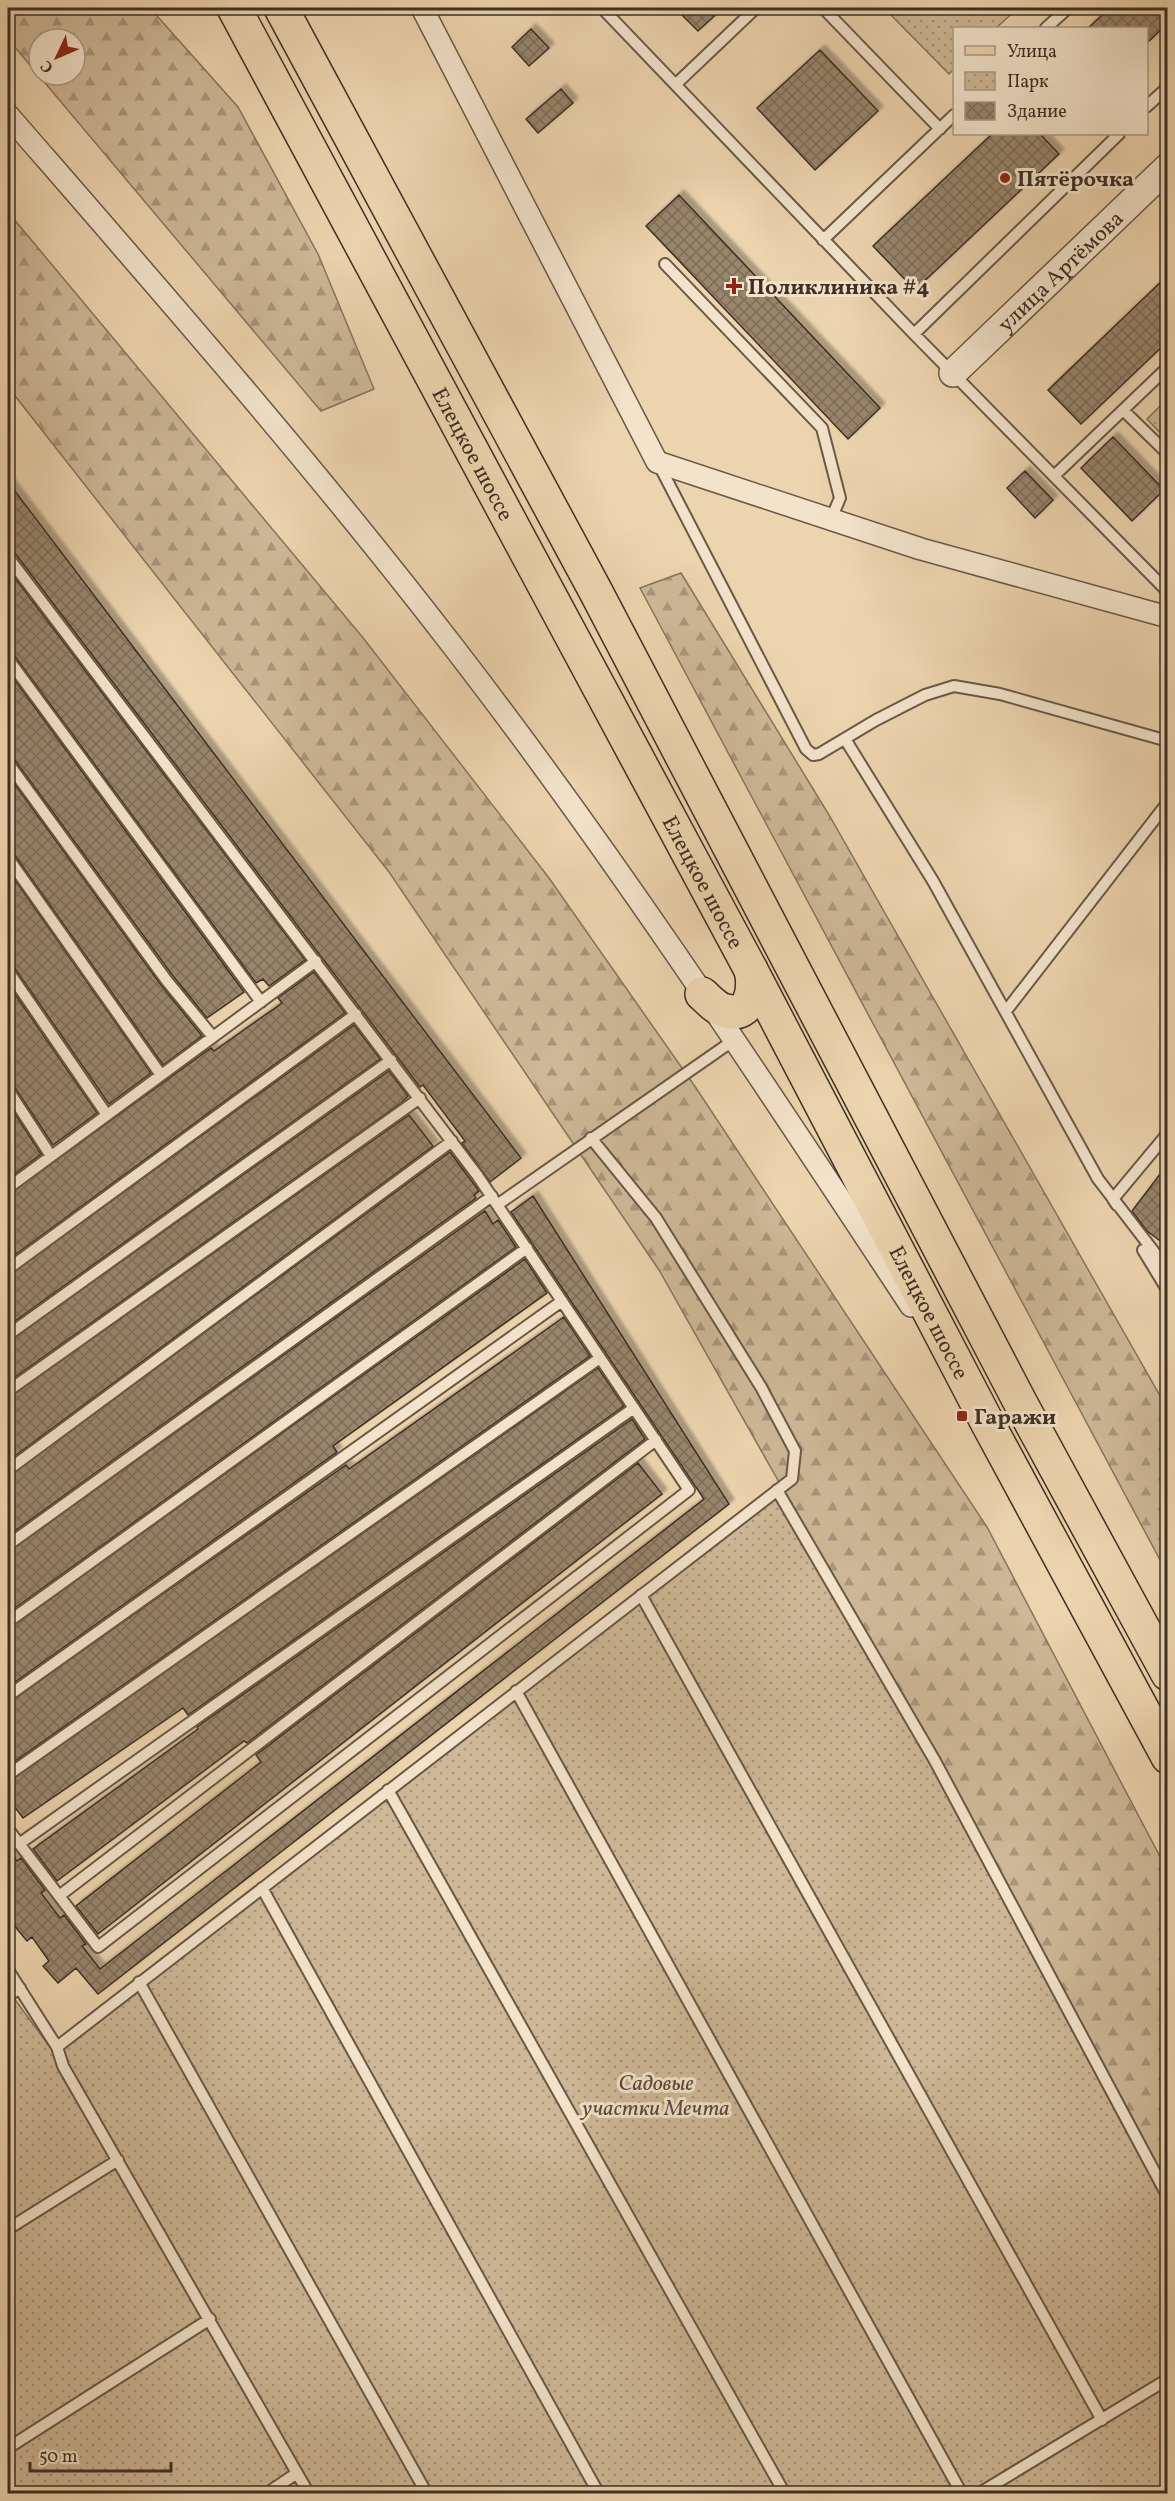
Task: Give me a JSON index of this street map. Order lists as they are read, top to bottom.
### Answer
{
  "streets": {
    "main road": ["Елецкое шоссе"],
    "street": ["улица Артёмова"]
  },
  "parks": ["Садовые участки Мечта"],
  "places": {
    "other": ["Пятёрочка"],
    "health": ["Поликлиника #4"],
    "transit": ["Гаражи"]
  },
  "legend": ["Улица", "Парк", "Здание"],
  "scale_bar": "50 m",
  "north": "bottom left"
}
